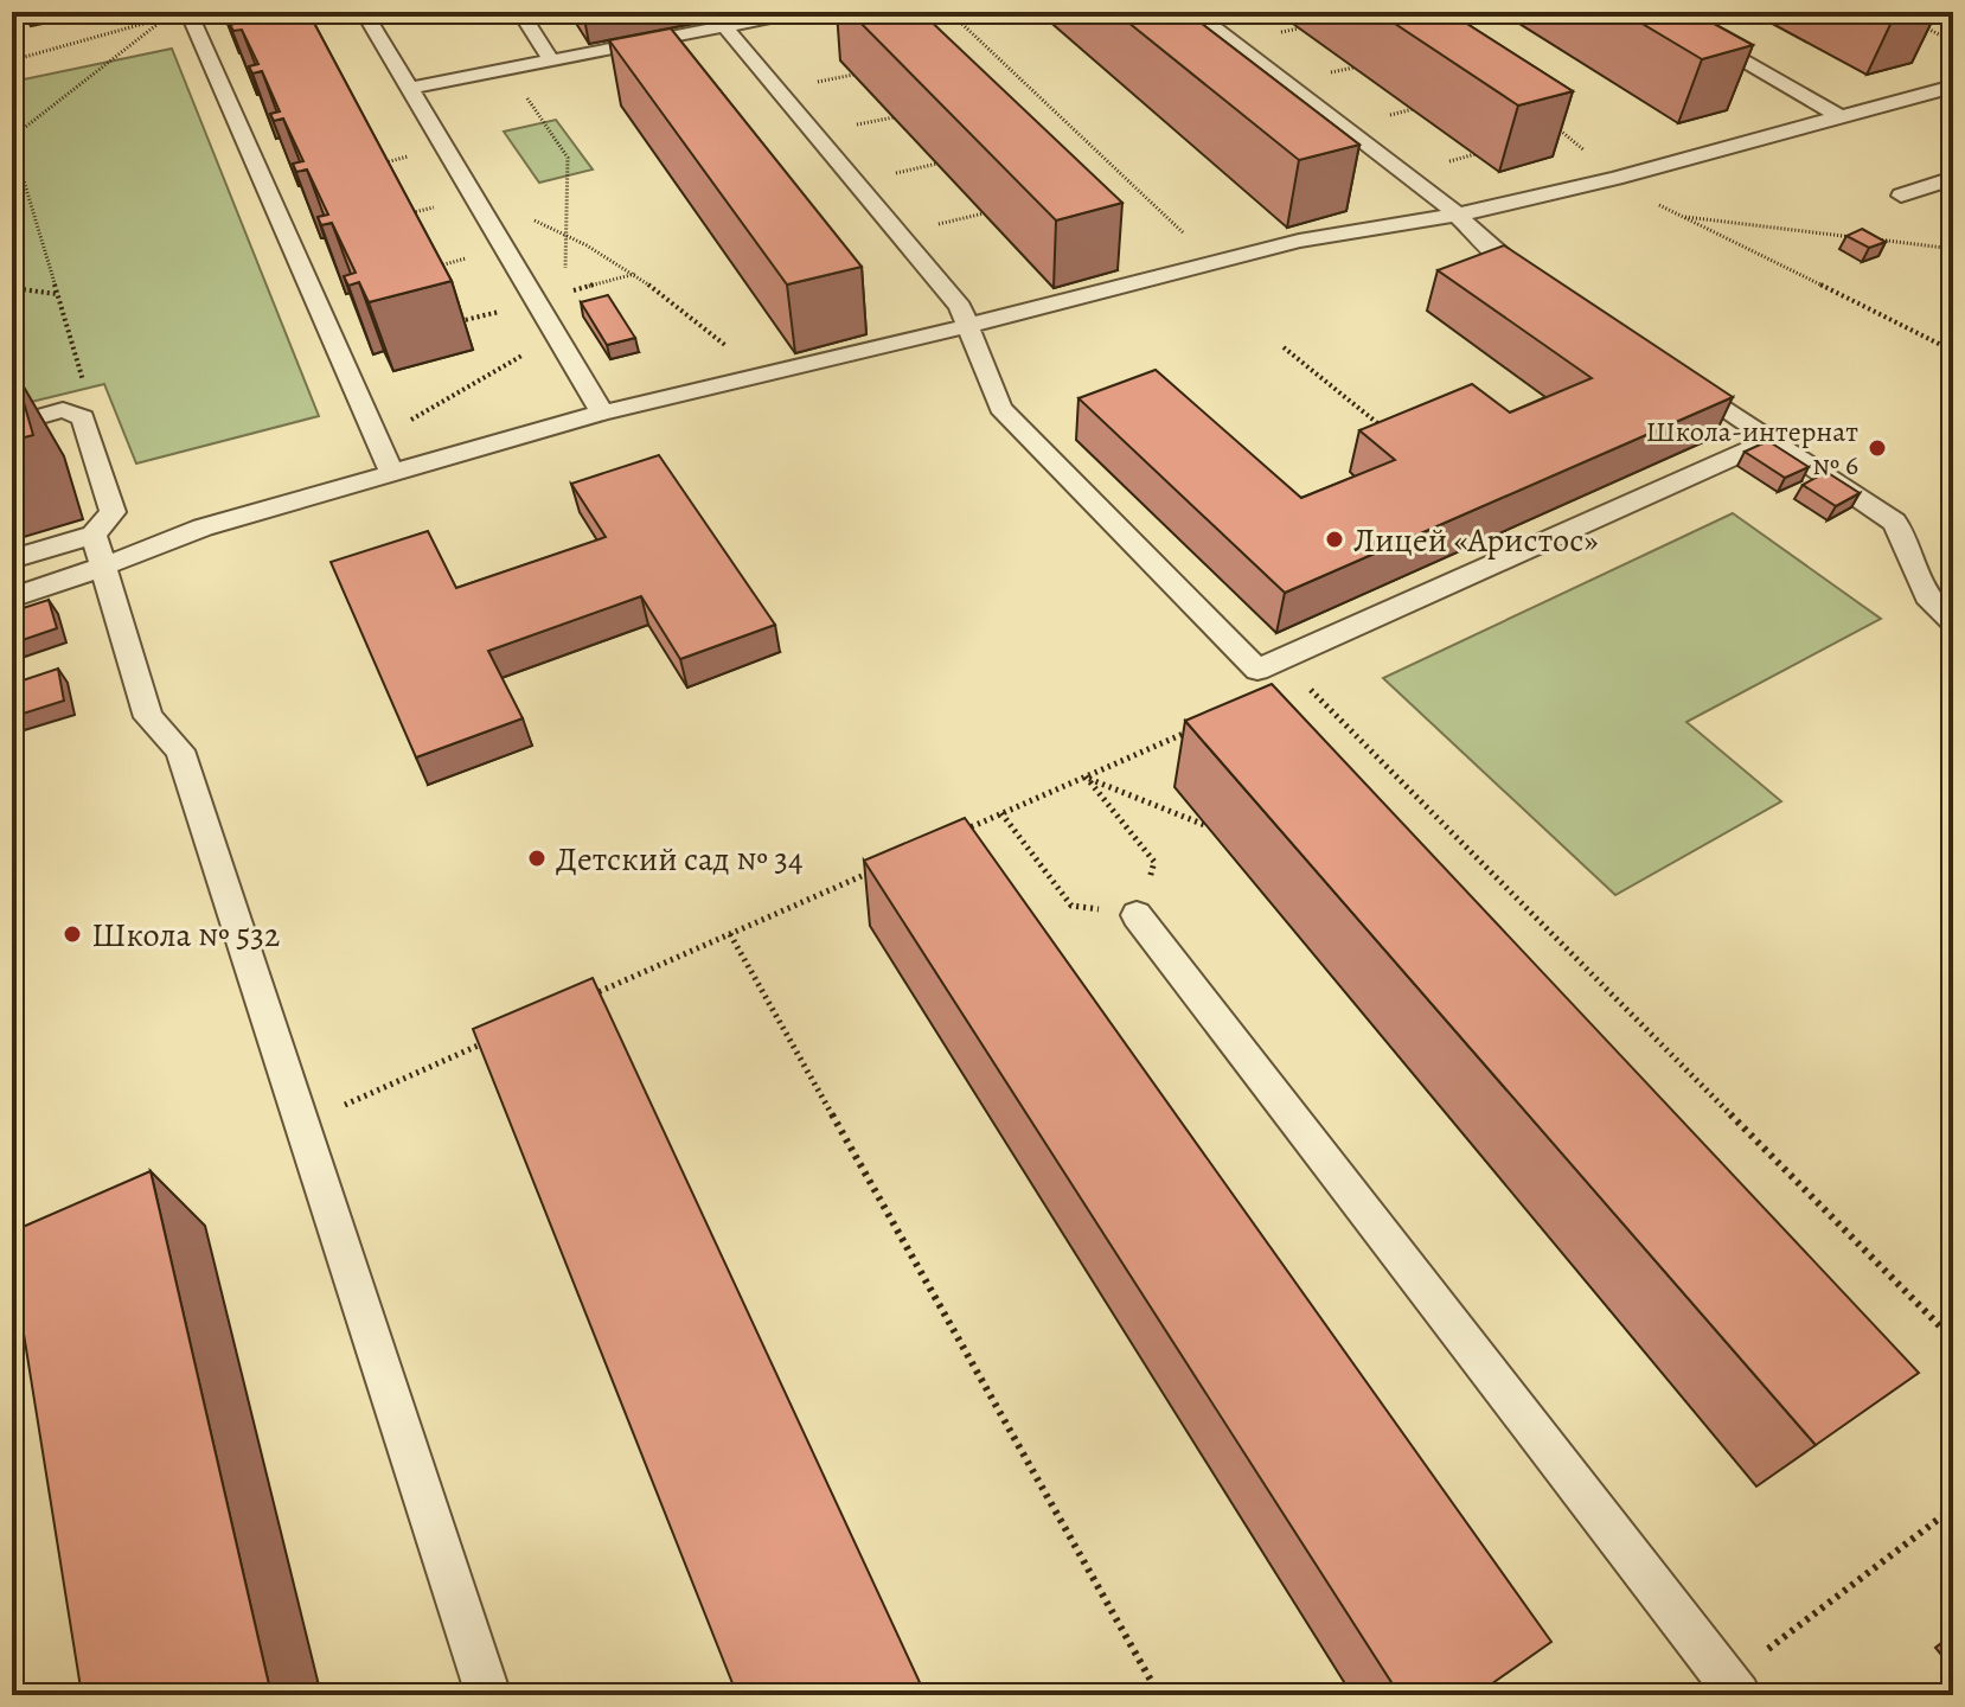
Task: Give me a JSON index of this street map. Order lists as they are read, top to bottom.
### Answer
{
  "places": [
    "Школа-интернат № 6",
    "Лицей «Аристос»",
    "Детский сад № 34",
    "Школа № 532"
  ]
}
